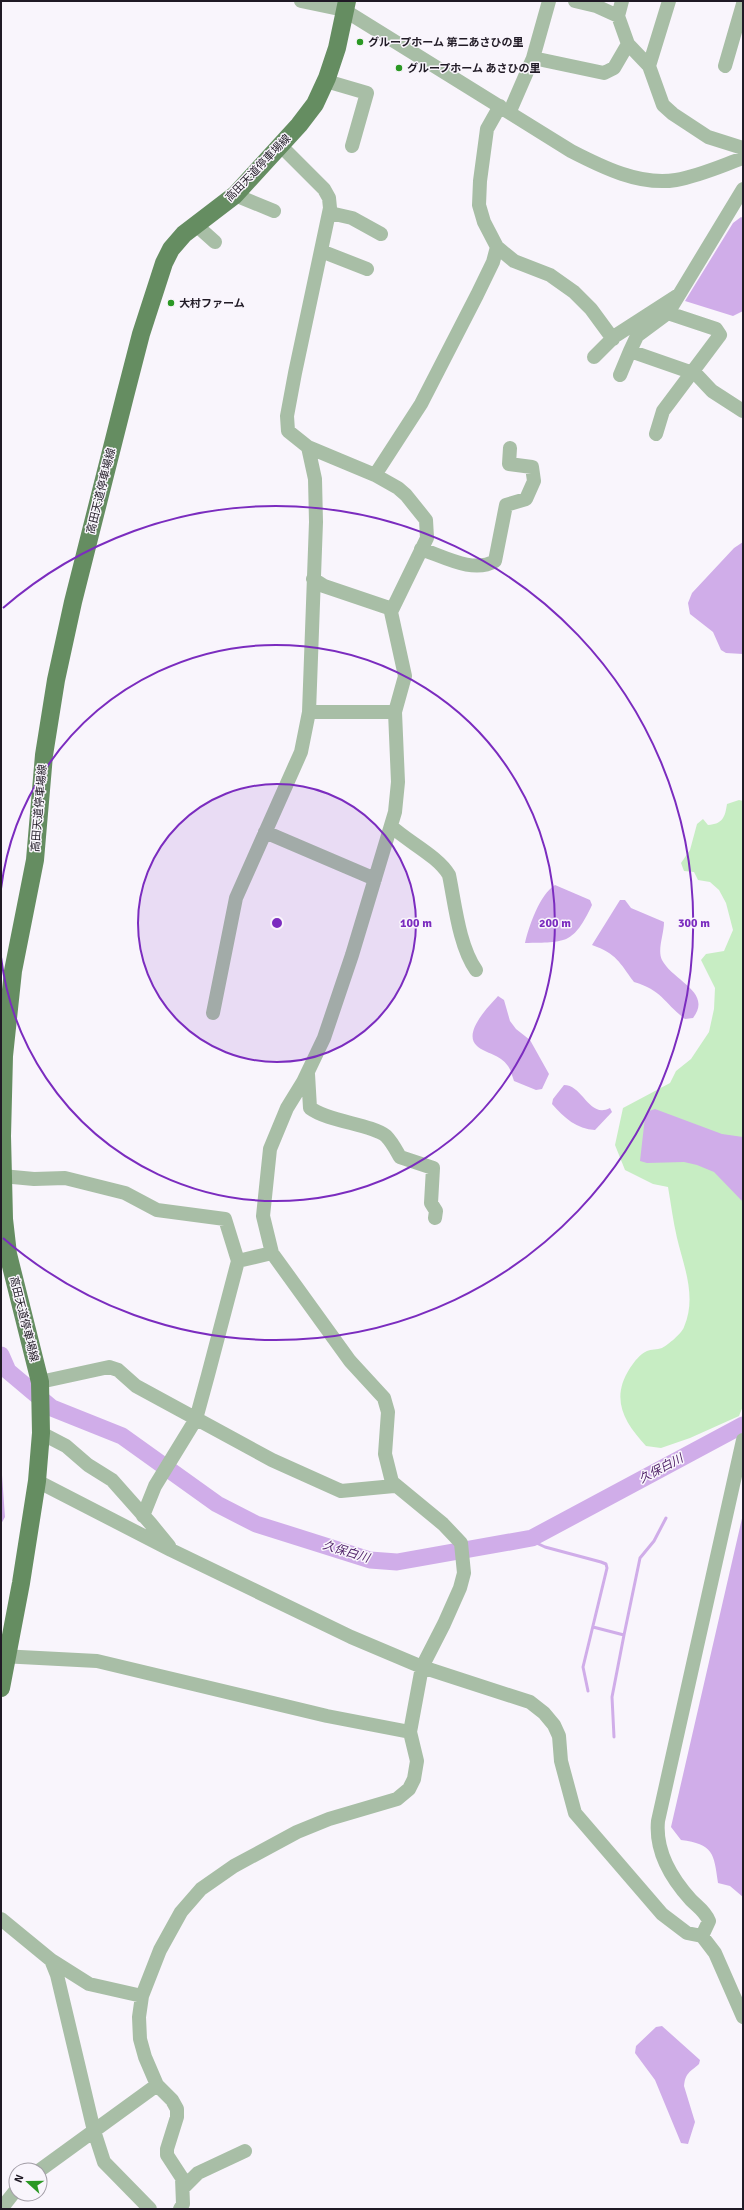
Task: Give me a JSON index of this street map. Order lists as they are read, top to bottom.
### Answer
{
  "streets": {
    "main road": ["高田天道停車場線"]
  },
  "water": ["久保白川"],
  "places": ["グループホーム 第二あさひの里", "グループホーム あさひの里", "大村ファーム"],
  "north": "left",
  "rings": ["100 m", "200 m", "300 m"]
}
